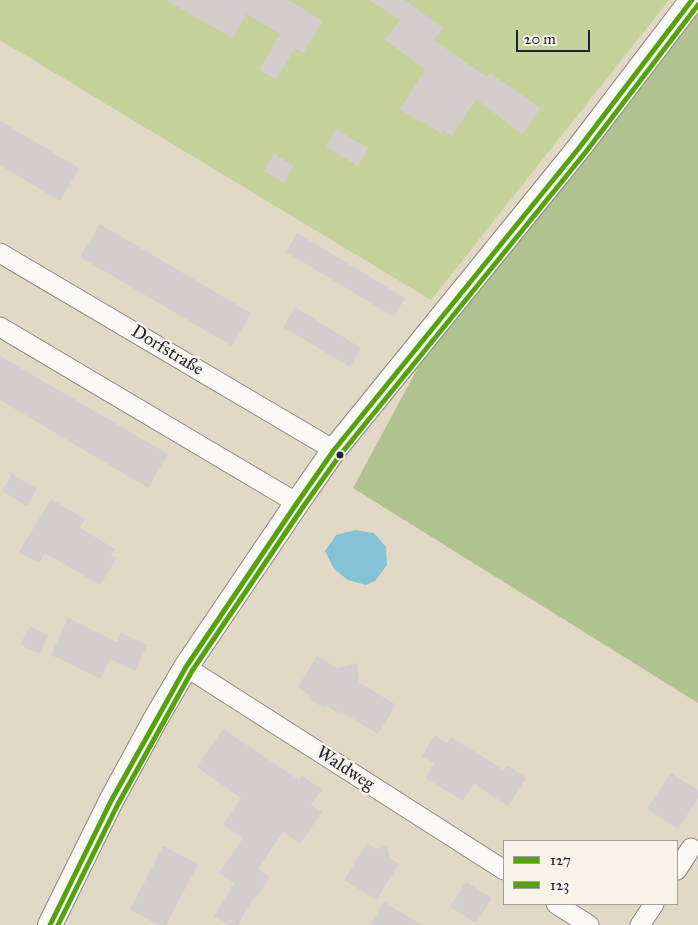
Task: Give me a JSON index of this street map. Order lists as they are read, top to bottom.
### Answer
{
  "streets": {
    "street": ["Dorfstraße", "Waldweg"]
  },
  "lines": ["transit line 127", "transit line 123"],
  "legend": ["127", "123"],
  "scale_bar": "20 m"
}
